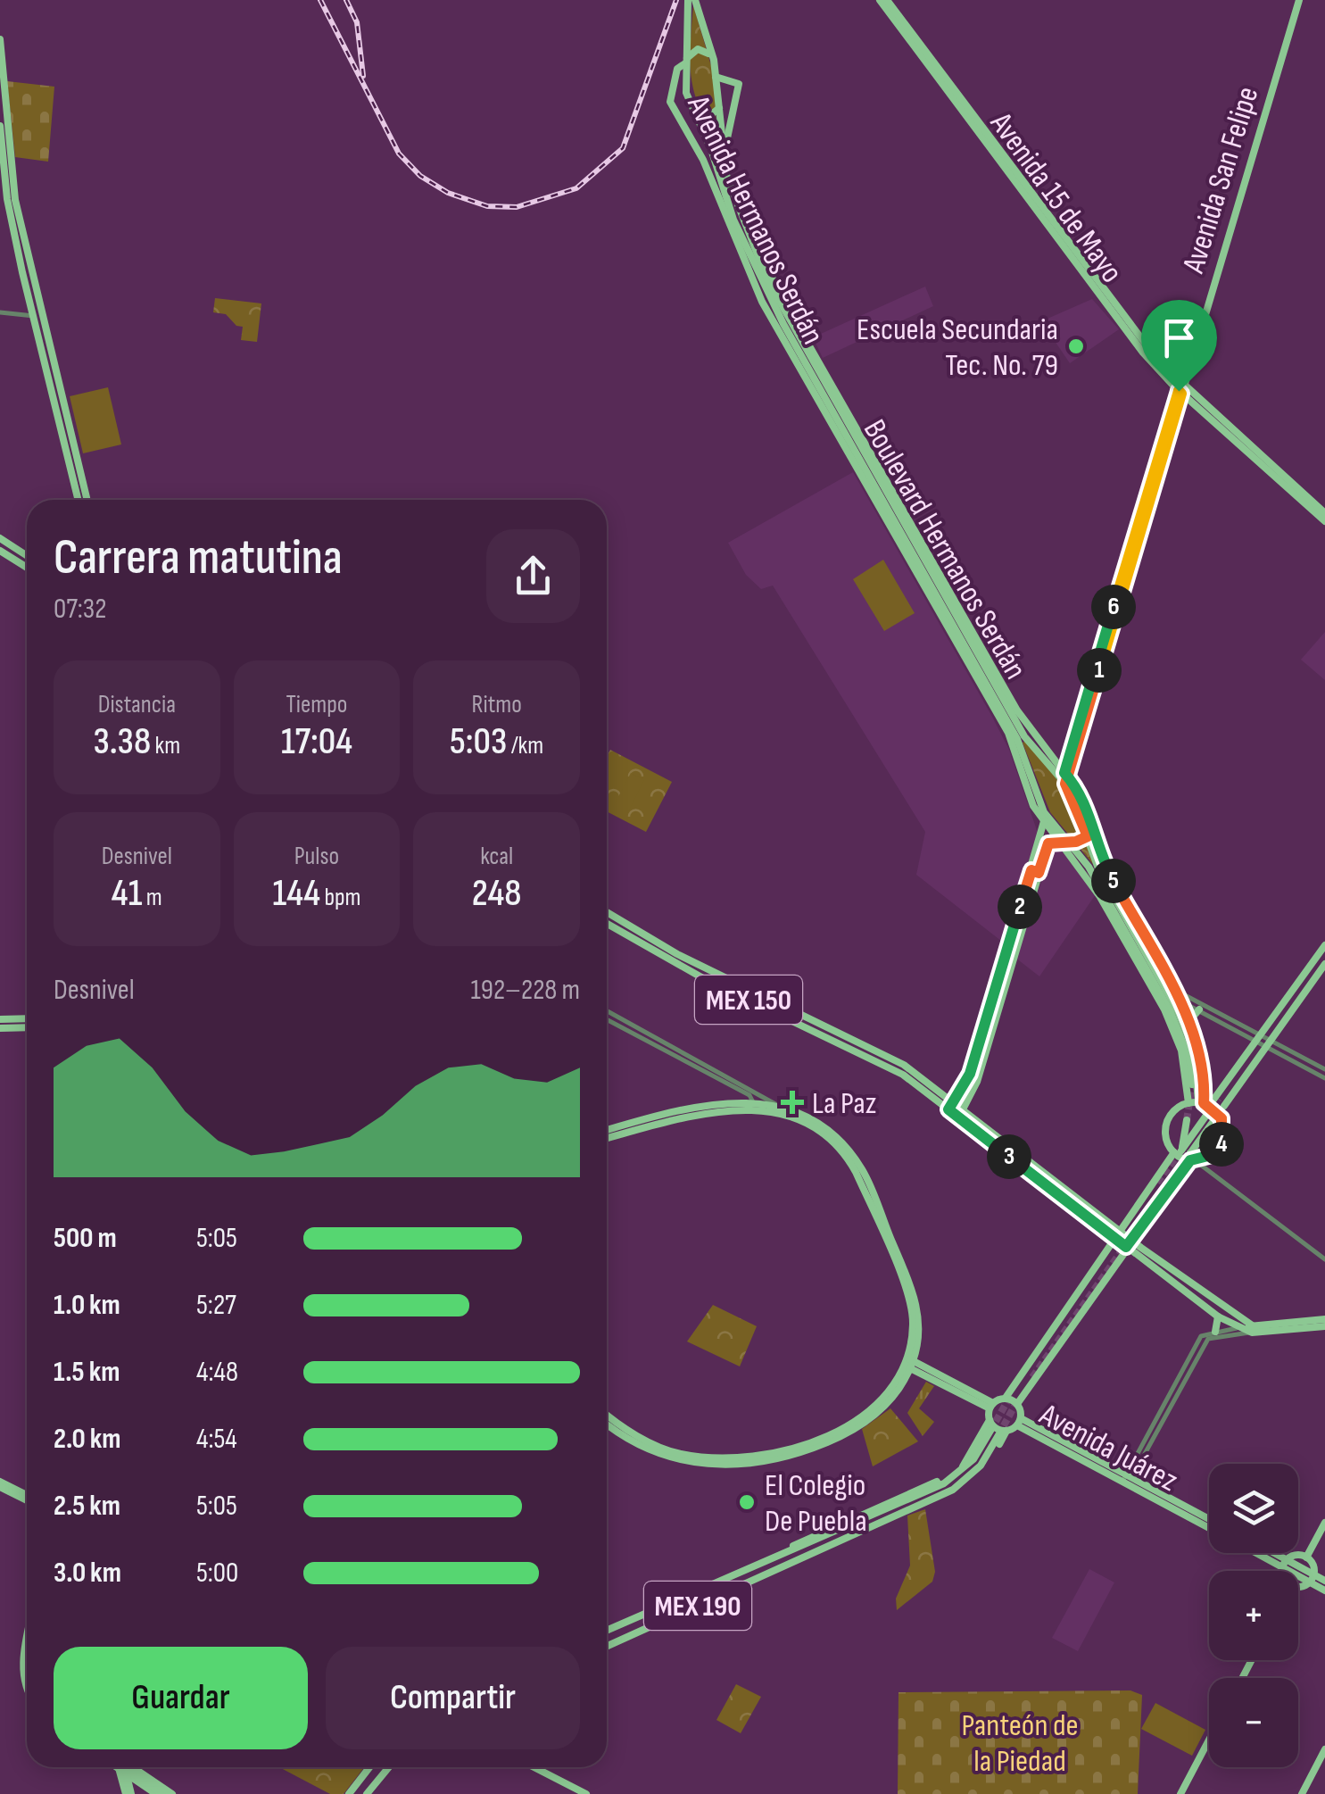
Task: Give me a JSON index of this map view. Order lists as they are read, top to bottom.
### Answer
{
  "streets": {
    "main road": [
      "Avenida San Felipe",
      "Avenida 15 de Mayo",
      "Avenida Hermanos Serdán",
      "Boulevard Hermanos Serdán",
      "MEX 150",
      "Avenida Juárez",
      "MEX 190"
    ]
  },
  "crossings": [
    ["Avenida San Felipe", "Avenida 15 de Mayo"],
    ["Avenida San Felipe", "Avenida Hermanos Serdán"],
    ["Avenida San Felipe", "Boulevard Hermanos Serdán"],
    ["Avenida Hermanos Serdán", "Boulevard Hermanos Serdán"],
    ["Avenida Juárez", "MEX 190"]
  ],
  "parks": ["Panteón de la Piedad"],
  "places": {
    "other": ["Escuela Secundaria Tec. No. 79", "El Colegio De Puebla"],
    "health": ["La Paz"]
  },
  "page": {
    "heading": ["Carrera matutina", "07:32"],
    "pins": [
      "6",
      "1",
      "5",
      "2",
      "4",
      "3"
    ],
    "stats": [
      ["Distancia", "3.38 km"],
      ["Tiempo", "17:04"],
      ["Ritmo", "5:03 /km"],
      ["Desnivel", "41 m"],
      ["Pulso", "144 bpm"],
      ["kcal", "248"]
    ],
    "chart": ["Desnivel", "192–228 m"],
    "list": [
      {
        "name": "500 m",
        "note": "5:05"
      },
      {
        "name": "1.0 km",
        "note": "5:27"
      },
      {
        "name": "1.5 km",
        "note": "4:48"
      },
      {
        "name": "2.0 km",
        "note": "4:54"
      },
      {
        "name": "2.5 km",
        "note": "5:05"
      },
      {
        "name": "3.0 km",
        "note": "5:00"
      }
    ],
    "map_buttons": ["+", "−"],
    "buttons": ["Guardar", "Compartir"]
  }
}
